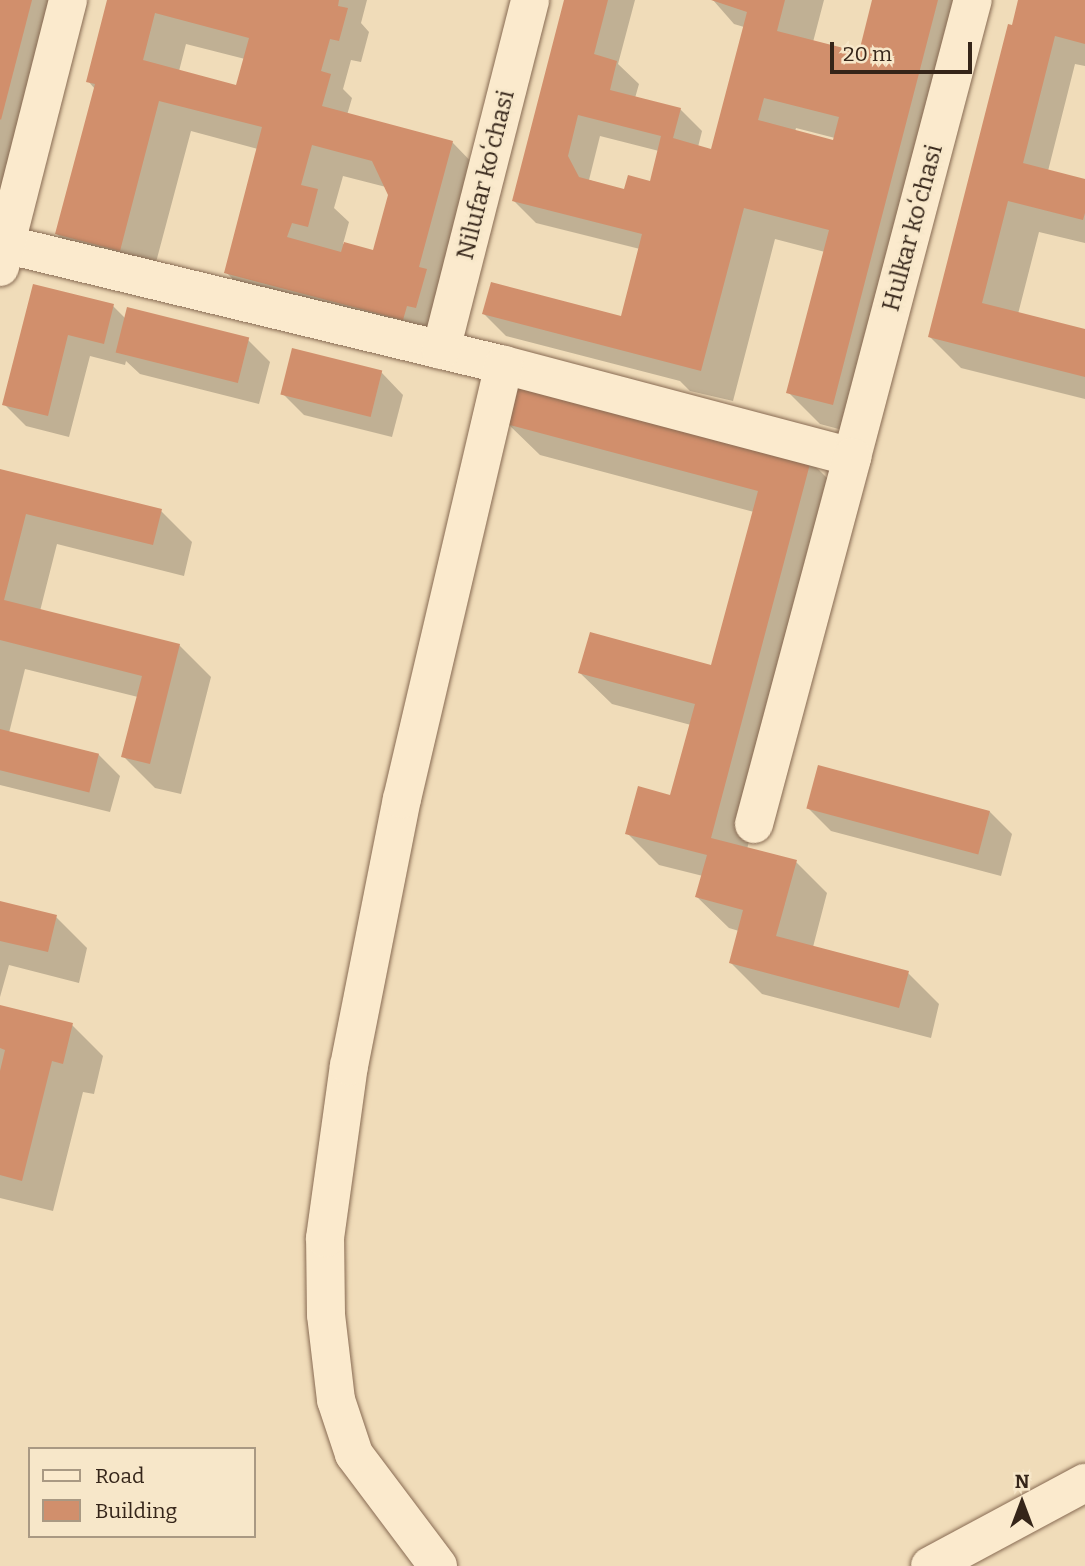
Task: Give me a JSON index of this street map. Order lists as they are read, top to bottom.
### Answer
{
  "streets": {
    "street": ["Nilufar koʻchasi", "Hulkar koʻchasi"]
  },
  "legend": ["Road", "Building"],
  "scale_bar": "20 m",
  "north": "top"
}
